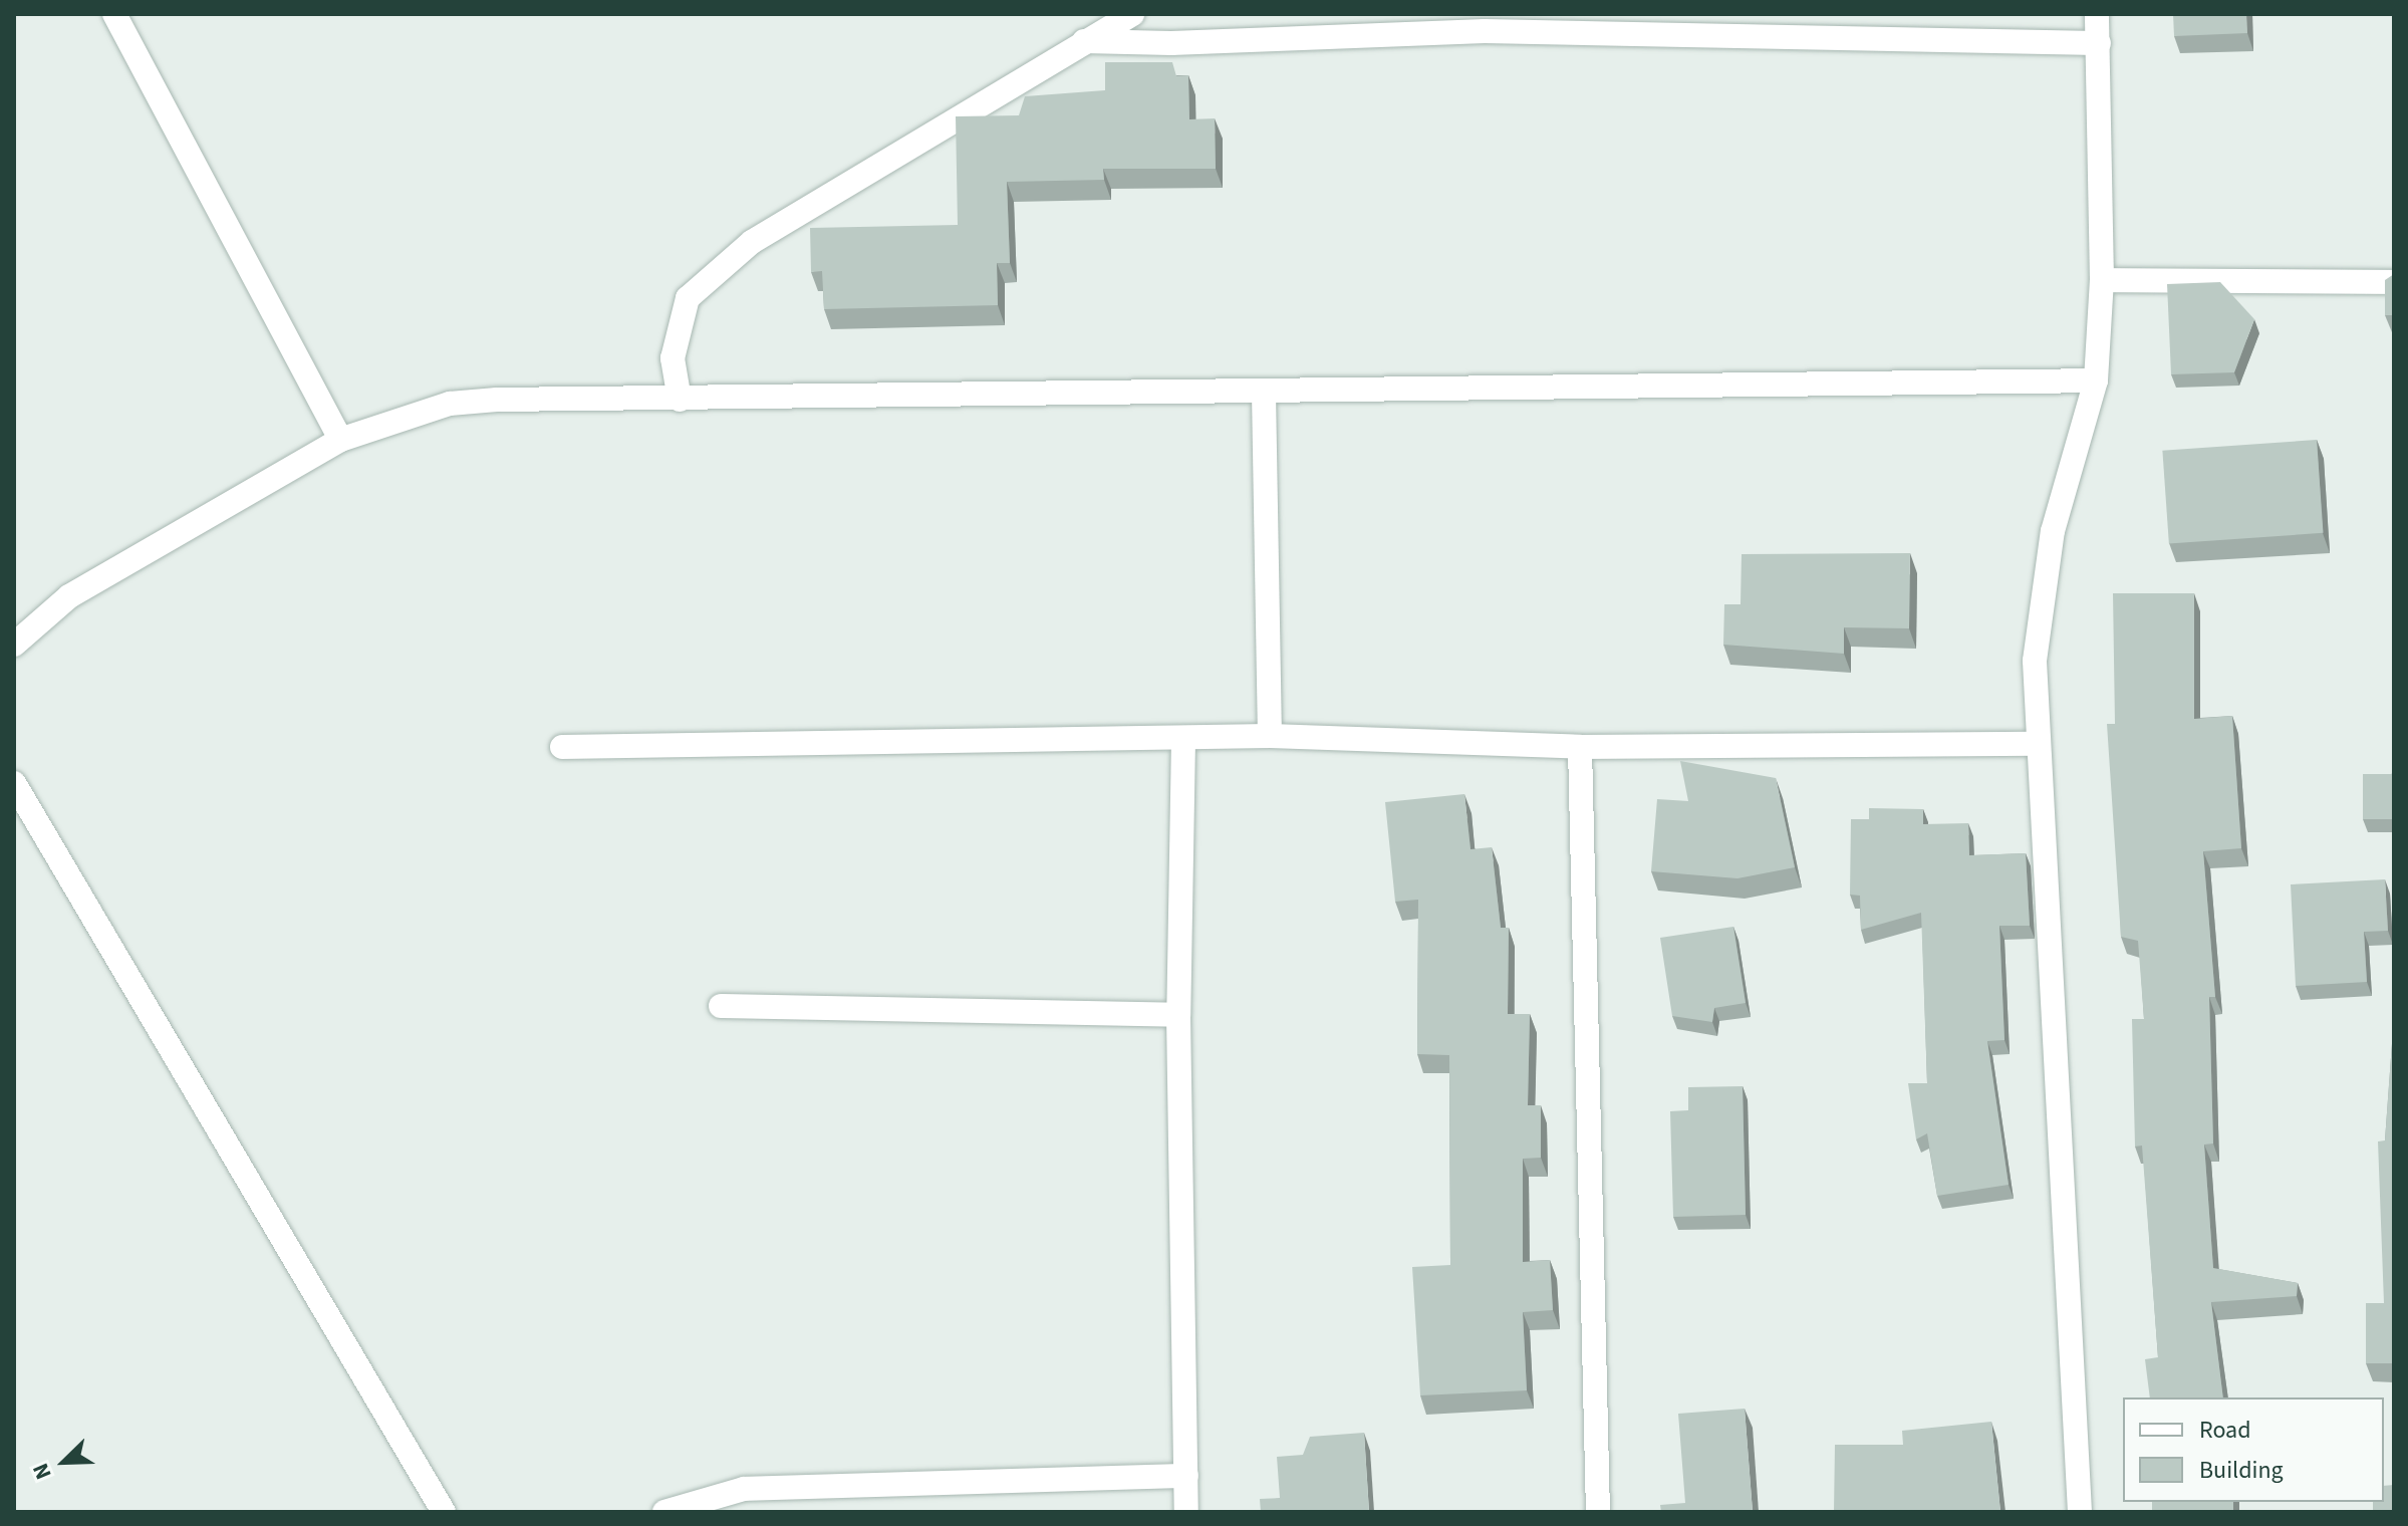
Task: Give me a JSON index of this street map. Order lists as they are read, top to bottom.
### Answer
{
  "legend": ["Road", "Building"],
  "north": "bottom left"
}
